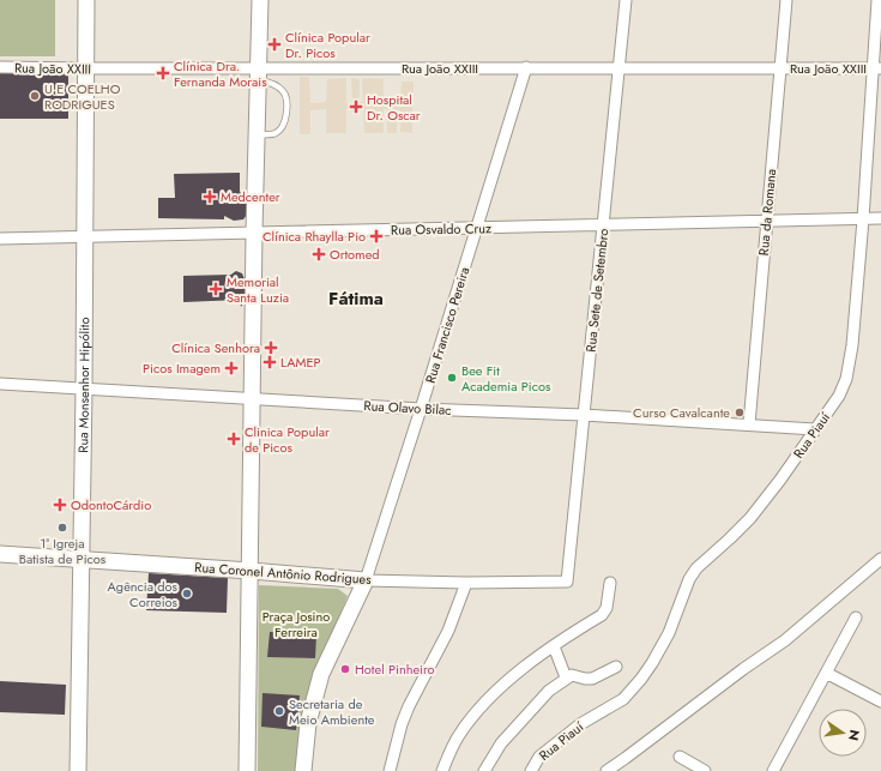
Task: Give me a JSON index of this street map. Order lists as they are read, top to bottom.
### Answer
{
  "streets": {
    "street": [
      "Rua João XXIII",
      "Rua da Romana",
      "Rua Osvaldo Cruz",
      "Rua Sete de Setembro",
      "Rua Francisco Pereira",
      "Rua Monsenhor Hipólito",
      "Rua Olavo Bilac",
      "Rua Piauí",
      "Rua Coronel Antônio Rodrigues"
    ]
  },
  "crossings": [
    ["Rua João XXIII", "Rua da Romana"],
    ["Rua João XXIII", "Rua Sete de Setembro"],
    ["Rua João XXIII", "Rua Francisco Pereira"],
    ["Rua João XXIII", "Rua Monsenhor Hipólito"],
    ["Rua João XXIII", "Rua Piauí"],
    ["Rua da Romana", "Rua Osvaldo Cruz"],
    ["Rua da Romana", "Rua Olavo Bilac"],
    ["Rua Osvaldo Cruz", "Rua Sete de Setembro"],
    ["Rua Osvaldo Cruz", "Rua Francisco Pereira"],
    ["Rua Osvaldo Cruz", "Rua Monsenhor Hipólito"],
    ["Rua Osvaldo Cruz", "Rua Piauí"],
    ["Rua Sete de Setembro", "Rua Olavo Bilac"],
    ["Rua Sete de Setembro", "Rua Coronel Antônio Rodrigues"],
    ["Rua Francisco Pereira", "Rua Olavo Bilac"],
    ["Rua Francisco Pereira", "Rua Coronel Antônio Rodrigues"],
    ["Rua Monsenhor Hipólito", "Rua Olavo Bilac"],
    ["Rua Monsenhor Hipólito", "Rua Coronel Antônio Rodrigues"],
    ["Rua Olavo Bilac", "Rua Piauí"]
  ],
  "districts": ["Fátima"],
  "parks": ["Praça Josino Ferreira"],
  "places": {
    "health": [
      "Clínica Popular Dr. Picos",
      "Clínica Dra. Fernanda Morais",
      "Hospital Dr. Oscar",
      "Medcenter",
      "Clínica Rhaylla Pio",
      "Ortomed",
      "Memorial Santa Luzia",
      "Clínica Senhora",
      "LAMEP",
      "Picos Imagem",
      "Clinica Popular de Picos",
      "OdontoCárdio"
    ],
    "other": [
      "U.E COELHO RODRIGUES",
      "Bee Fit Academia Picos",
      "Curso Cavalcante",
      "1ª Igreja Batista de Picos",
      "Agência dos Correios",
      "Hotel Pinheiro",
      "Secretaria de Meio Ambiente"
    ]
  },
  "north": "right"
}
